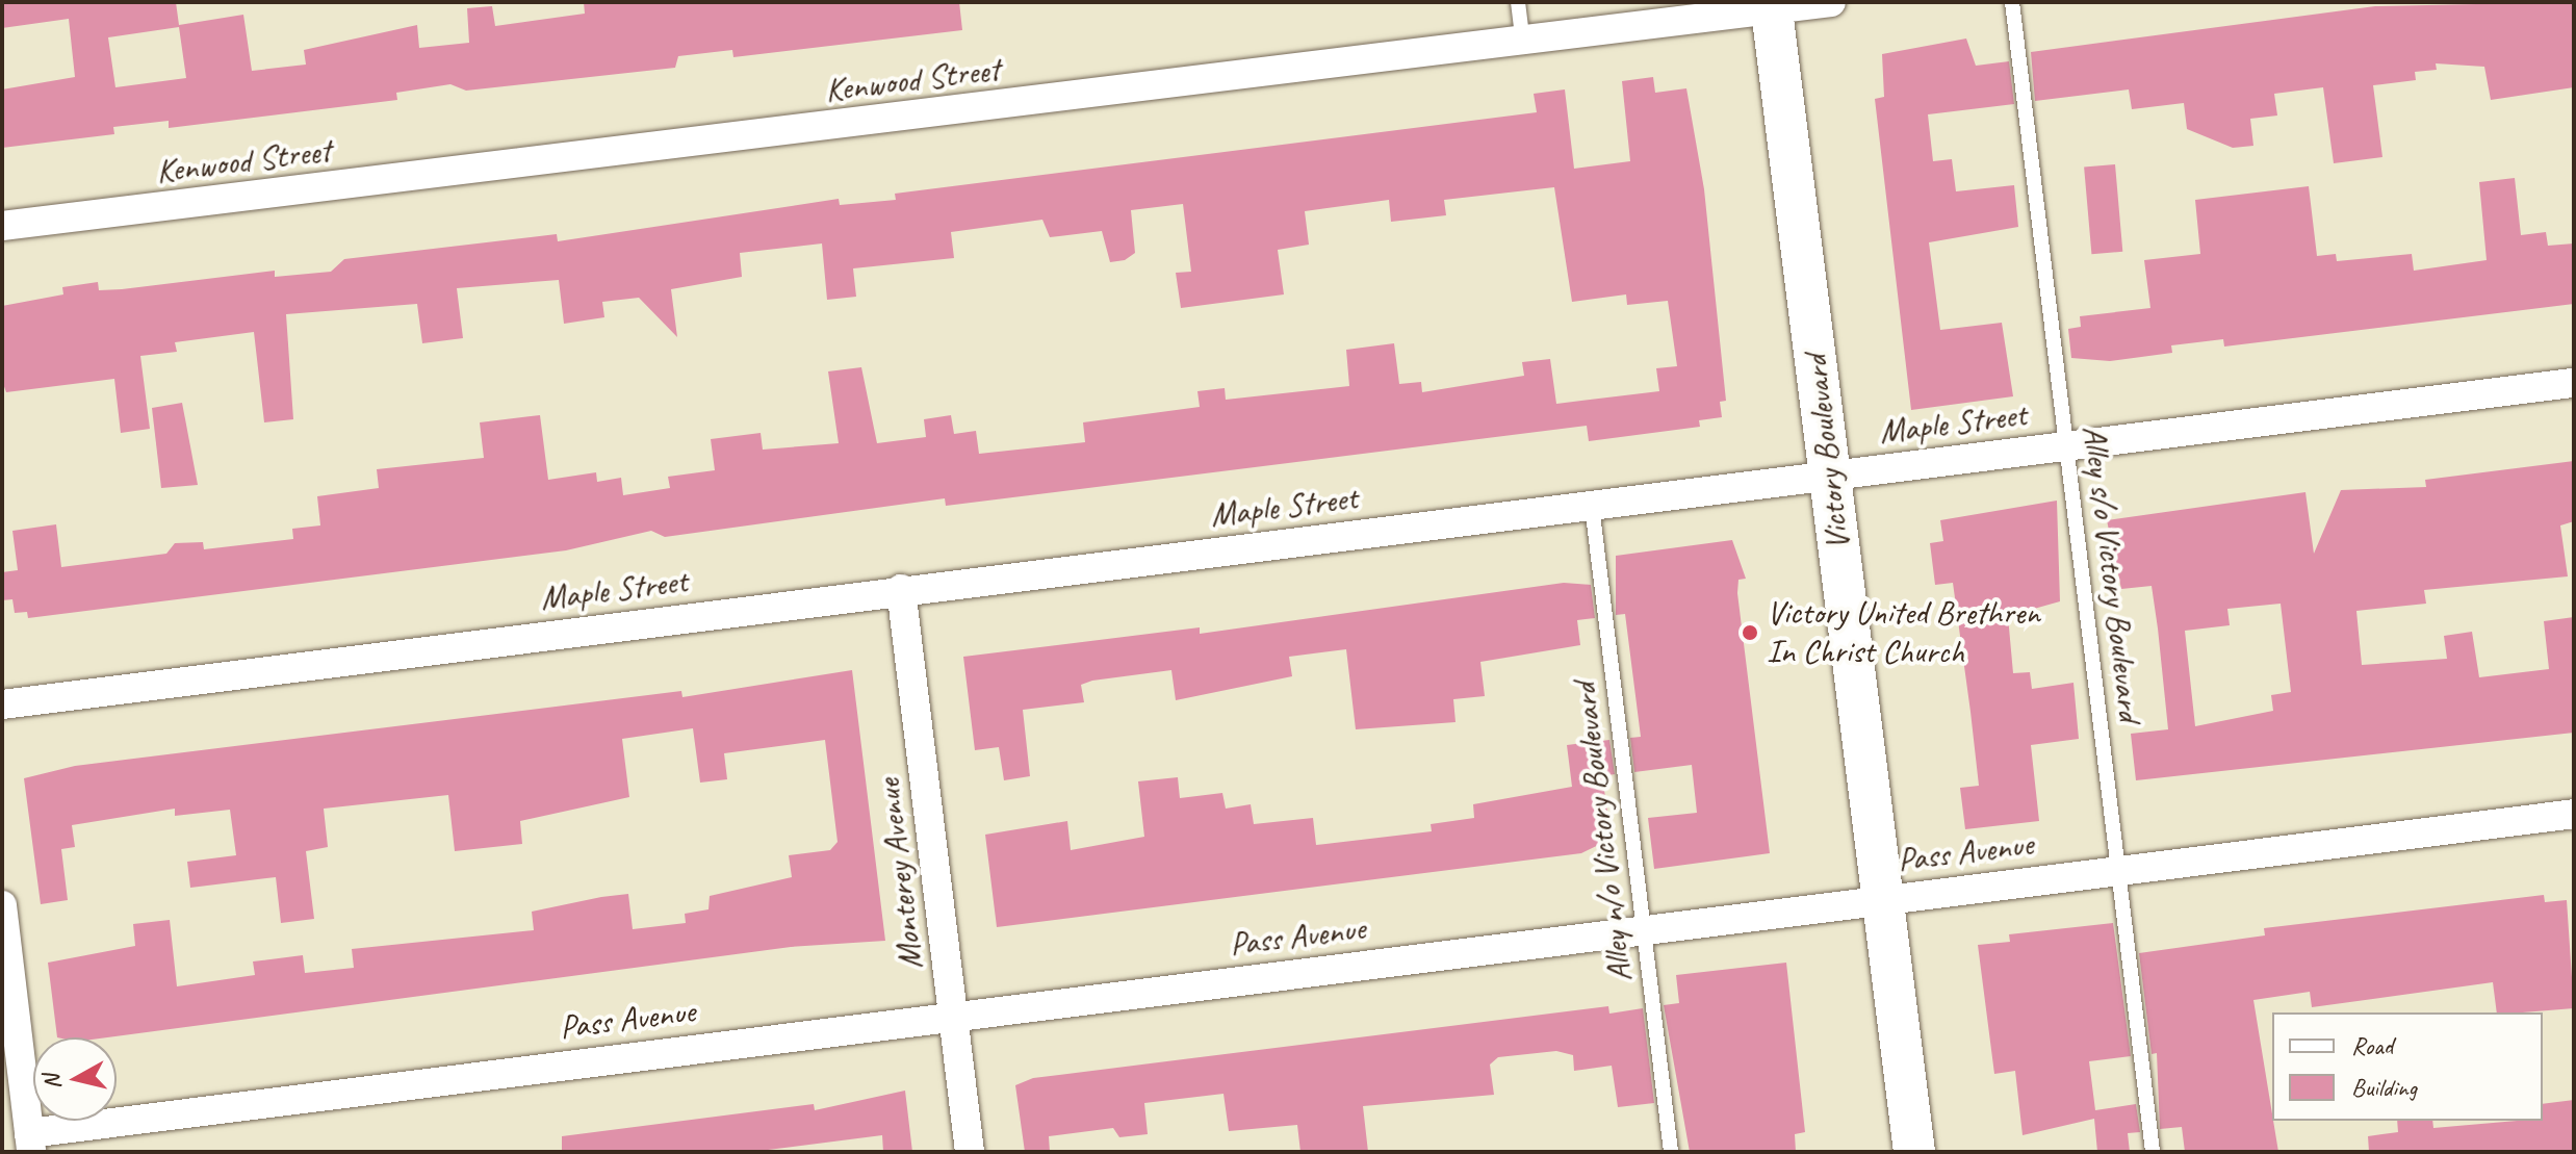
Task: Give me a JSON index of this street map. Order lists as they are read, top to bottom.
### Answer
{
  "streets": {
    "main road": ["Victory Boulevard"],
    "street": [
      "Kenwood Street",
      "Maple Street",
      "Pass Avenue",
      "Monterey Avenue"
    ],
    "lane": ["Alley s/o Victory Boulevard", "Alley n/o Victory Boulevard"]
  },
  "crossings": [
    ["Kenwood Street", "Victory Boulevard"],
    ["Maple Street", "Victory Boulevard"],
    ["Maple Street", "Alley s/o Victory Boulevard"],
    ["Maple Street", "Alley n/o Victory Boulevard"],
    ["Maple Street", "Monterey Avenue"],
    ["Victory Boulevard", "Pass Avenue"],
    ["Alley s/o Victory Boulevard", "Pass Avenue"],
    ["Alley n/o Victory Boulevard", "Pass Avenue"],
    ["Pass Avenue", "Monterey Avenue"]
  ],
  "places": ["Victory United Brethren In Christ Church"],
  "legend": ["Road", "Building"],
  "north": "left"
}
